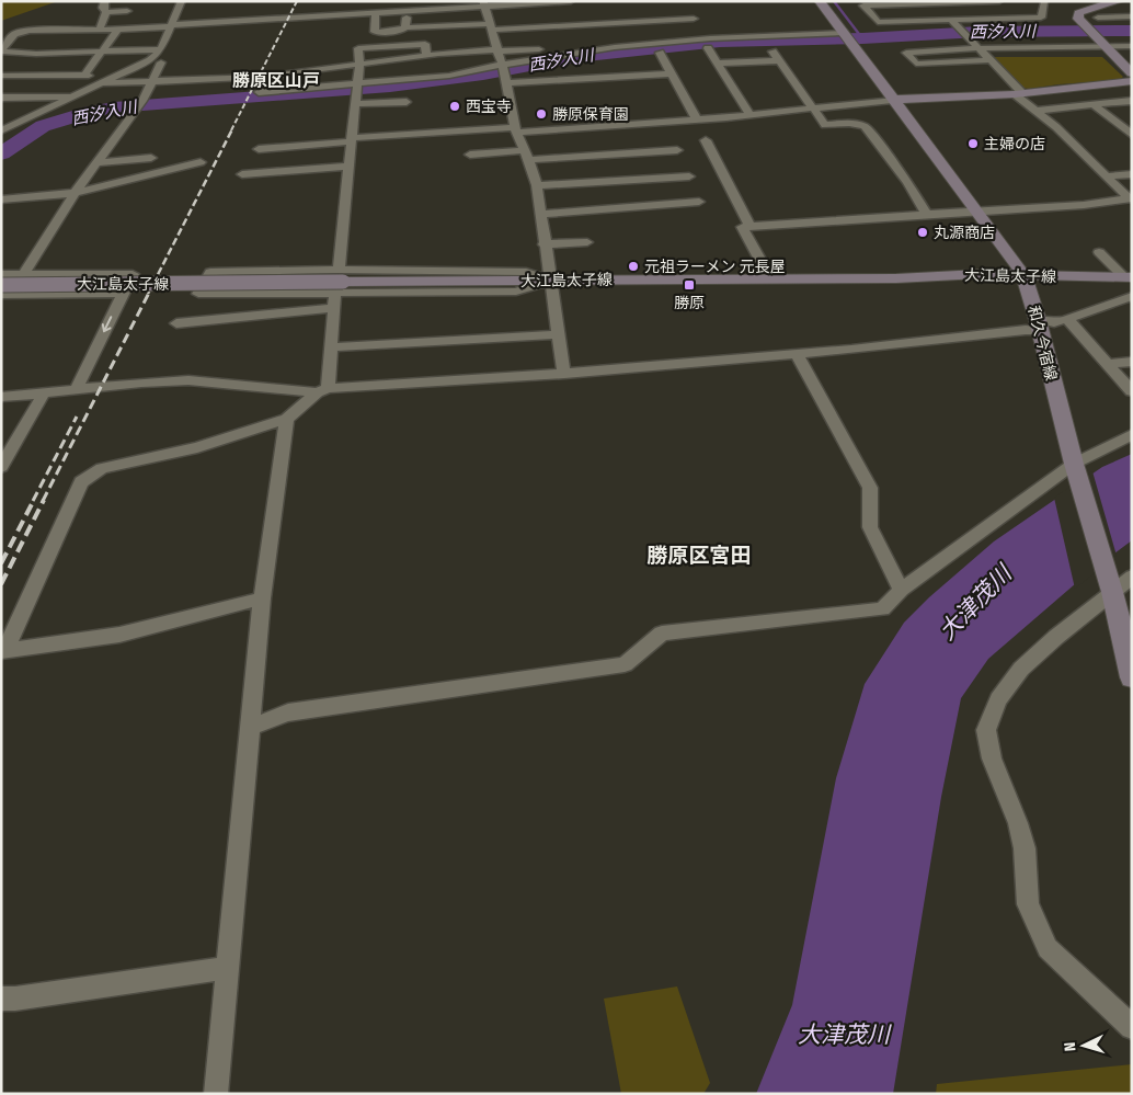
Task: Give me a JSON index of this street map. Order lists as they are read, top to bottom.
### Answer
{
  "streets": {
    "main road": ["大江島太子線", "和久今宿線"]
  },
  "crossings": [
    ["大江島太子線", "和久今宿線"]
  ],
  "districts": ["勝原区山戸", "勝原区宮田"],
  "water": ["西汐入川", "大津茂川"],
  "places": {
    "other": [
      "西宝寺",
      "勝原保育園",
      "主婦の店",
      "丸源商店",
      "元祖ラーメン 元長屋"
    ],
    "transit": ["勝原"]
  },
  "north": "left"
}
